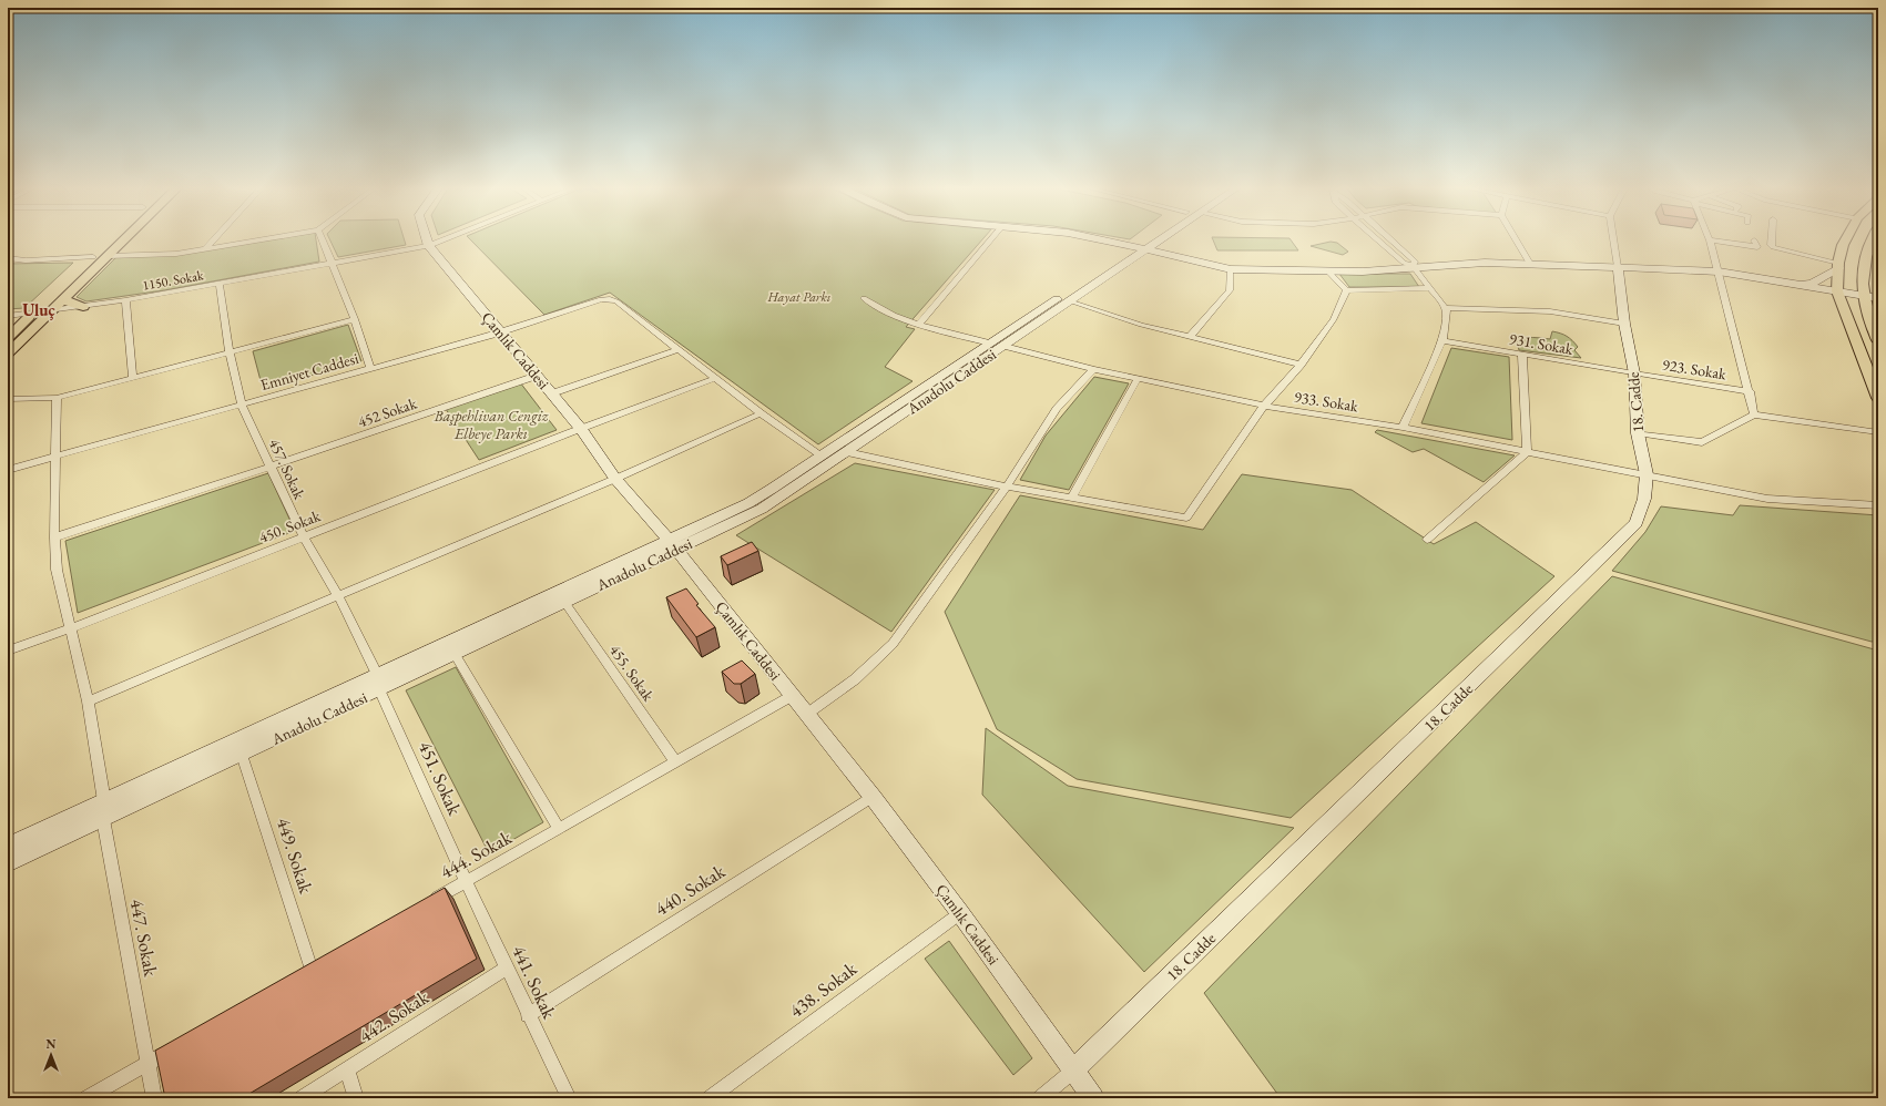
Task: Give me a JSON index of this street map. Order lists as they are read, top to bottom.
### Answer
{
  "streets": {
    "main road": ["Çamlık Caddesi", "Anadolu Caddesi", "18. Cadde"],
    "street": [
      "1150. Sokak",
      "931. Sokak",
      "923. Sokak",
      "Emniyet Caddesi",
      "933. Sokak",
      "452 Sokak",
      "457. Sokak",
      "450. Sokak",
      "455. Sokak",
      "451. Sokak",
      "444. Sokak",
      "449. Sokak",
      "440. Sokak",
      "447. Sokak",
      "441. Sokak",
      "438. Sokak",
      "442. Sokak"
    ]
  },
  "crossings": [
    ["1150. Sokak", "Çamlık Caddesi"],
    ["1150. Sokak", "457. Sokak"],
    ["931. Sokak", "923. Sokak"],
    ["931. Sokak", "18. Cadde"],
    ["Çamlık Caddesi", "Emniyet Caddesi"],
    ["Çamlık Caddesi", "Anadolu Caddesi"],
    ["Çamlık Caddesi", "18. Cadde"],
    ["Çamlık Caddesi", "452 Sokak"],
    ["Çamlık Caddesi", "450. Sokak"],
    ["Çamlık Caddesi", "444. Sokak"],
    ["Çamlık Caddesi", "440. Sokak"],
    ["Çamlık Caddesi", "438. Sokak"],
    ["923. Sokak", "18. Cadde"],
    ["Emniyet Caddesi", "457. Sokak"],
    ["Anadolu Caddesi", "933. Sokak"],
    ["Anadolu Caddesi", "457. Sokak"],
    ["Anadolu Caddesi", "455. Sokak"],
    ["Anadolu Caddesi", "451. Sokak"],
    ["Anadolu Caddesi", "449. Sokak"],
    ["Anadolu Caddesi", "447. Sokak"],
    ["933. Sokak", "18. Cadde"],
    ["452 Sokak", "457. Sokak"],
    ["457. Sokak", "450. Sokak"],
    ["457. Sokak", "451. Sokak"],
    ["455. Sokak", "444. Sokak"],
    ["451. Sokak", "444. Sokak"],
    ["451. Sokak", "441. Sokak"],
    ["444. Sokak", "441. Sokak"],
    ["440. Sokak", "441. Sokak"],
    ["441. Sokak", "442. Sokak"]
  ],
  "districts": ["Uluç"],
  "parks": ["Hayat Parkı", "Başpehlivan Cengiz Elbeye Parkı"],
  "north": "top"
}
